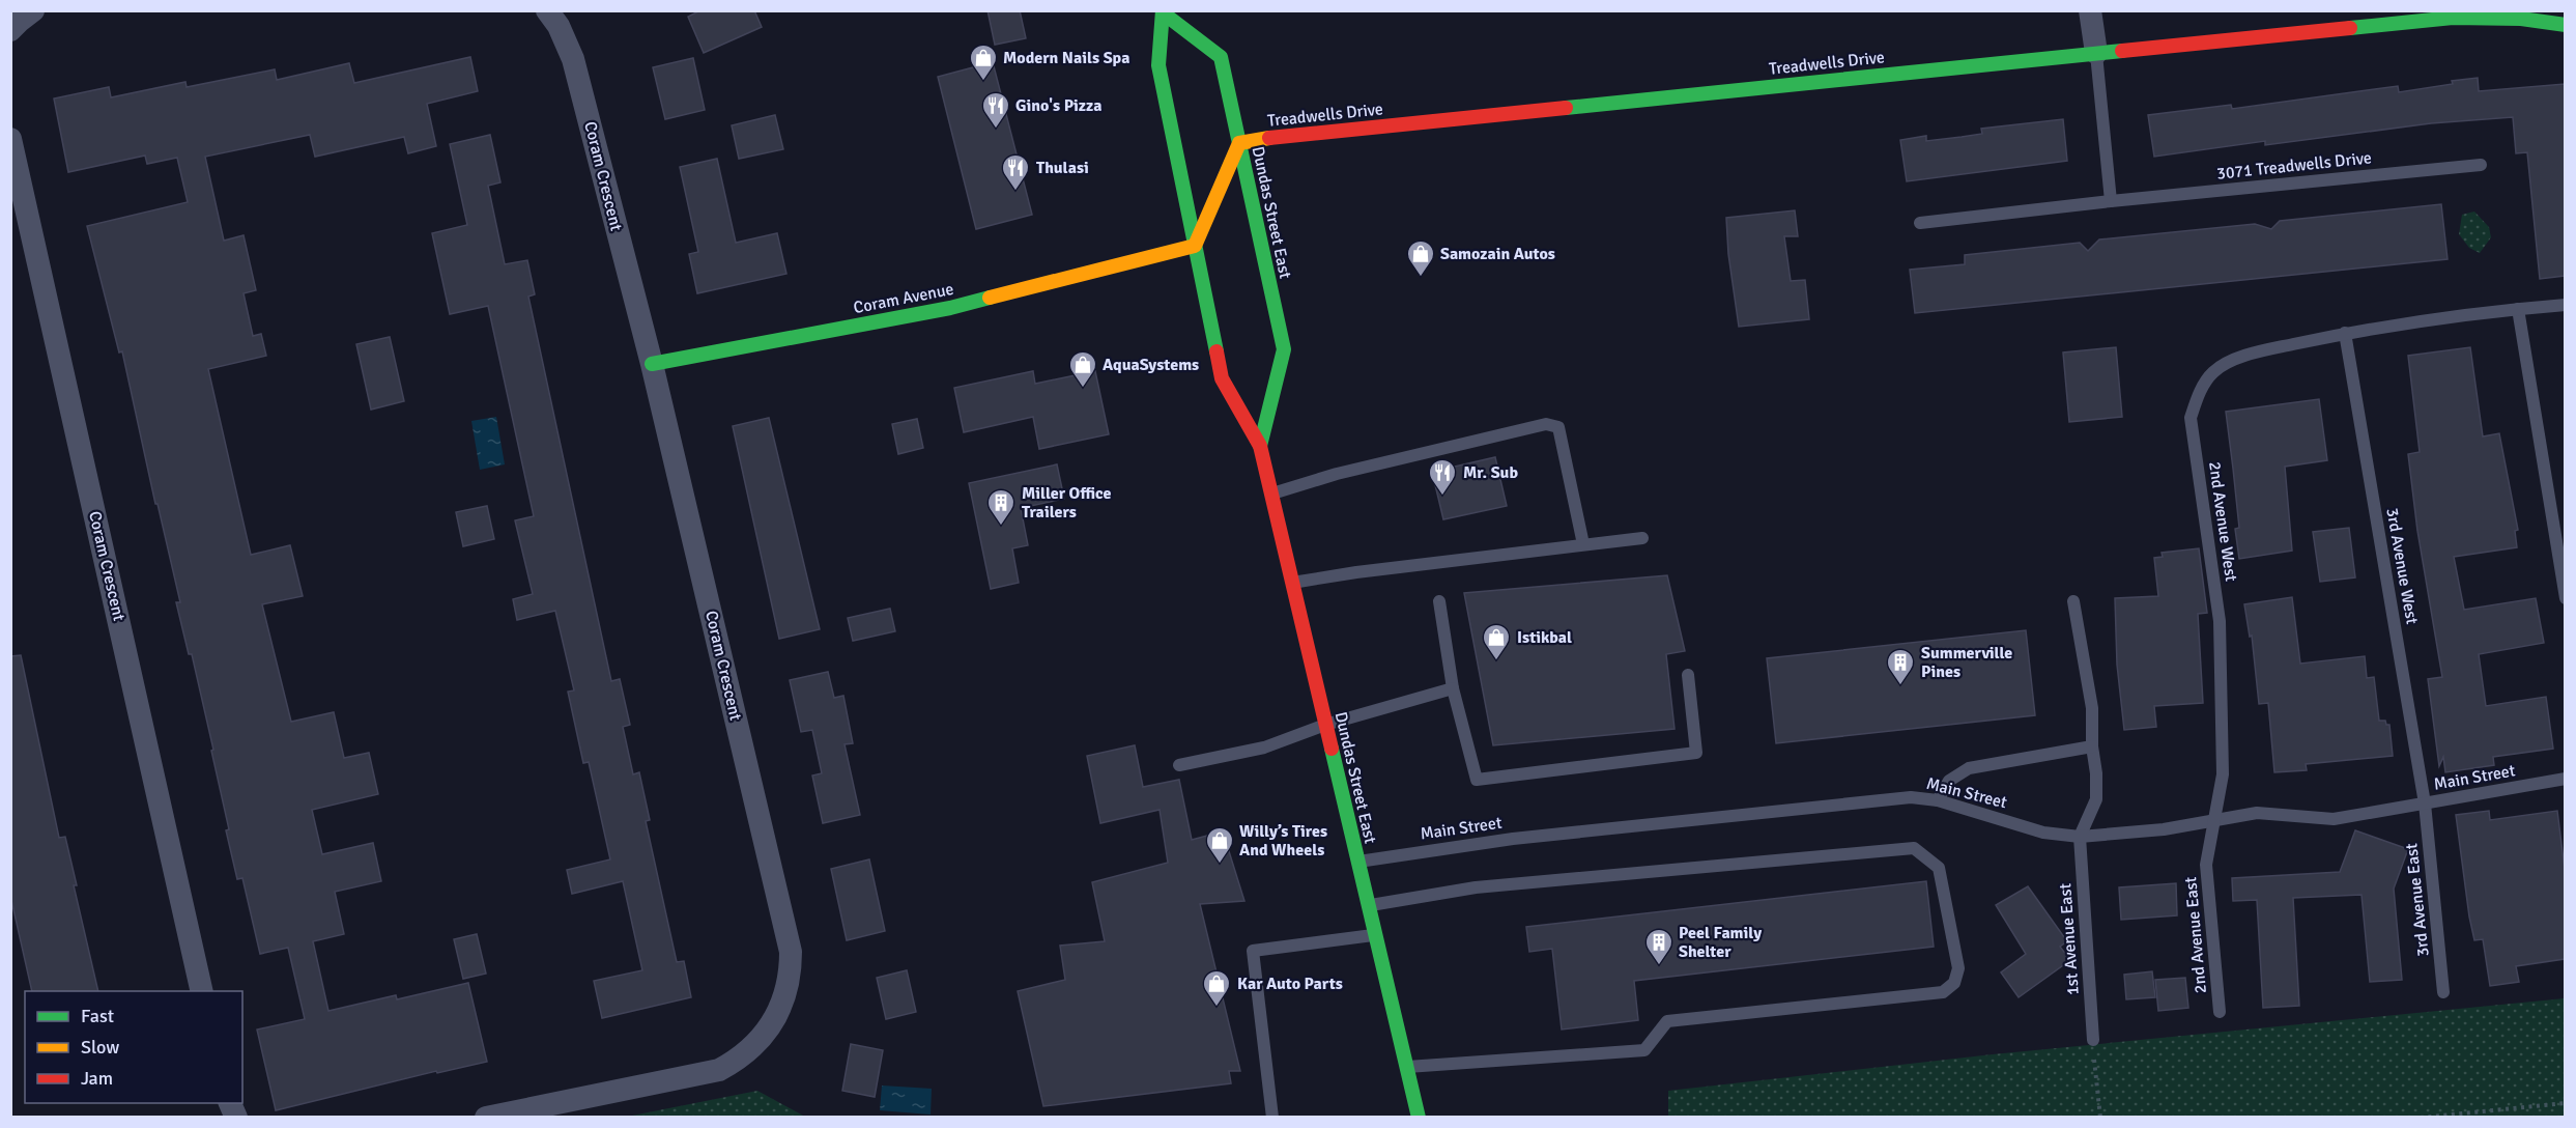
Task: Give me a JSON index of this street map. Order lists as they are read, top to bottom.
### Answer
{
  "streets": {
    "street": [
      "Treadwells Drive",
      "Coram Crescent",
      "Dundas Street East",
      "Coram Avenue"
    ],
    "lane": [
      "3071 Treadwells Drive",
      "2nd Avenue West",
      "3rd Avenue West",
      "Main Street",
      "3rd Avenue East",
      "2nd Avenue East",
      "1st Avenue East"
    ]
  },
  "crossings": [
    ["Treadwells Drive", "Dundas Street East"],
    ["Coram Crescent", "Coram Avenue"],
    ["Dundas Street East", "Coram Avenue"],
    ["Dundas Street East", "Main Street"],
    ["2nd Avenue West", "3rd Avenue West"],
    ["2nd Avenue West", "Main Street"],
    ["2nd Avenue West", "2nd Avenue East"],
    ["3rd Avenue West", "Main Street"],
    ["3rd Avenue West", "3rd Avenue East"],
    ["Main Street", "3rd Avenue East"],
    ["Main Street", "2nd Avenue East"],
    ["Main Street", "1st Avenue East"]
  ],
  "places": {
    "shop": [
      "Modern Nails Spa",
      "Samozain Autos",
      "AquaSystems",
      "Istikbal",
      "Willy’s Tires And Wheels",
      "Kar Auto Parts"
    ],
    "restaurant": ["Gino's Pizza", "Thulasi", "Mr. Sub"],
    "building": ["Miller Office Trailers", "Summerville Pines", "Peel Family Shelter"]
  },
  "legend": ["Fast", "Slow", "Jam"]
}
